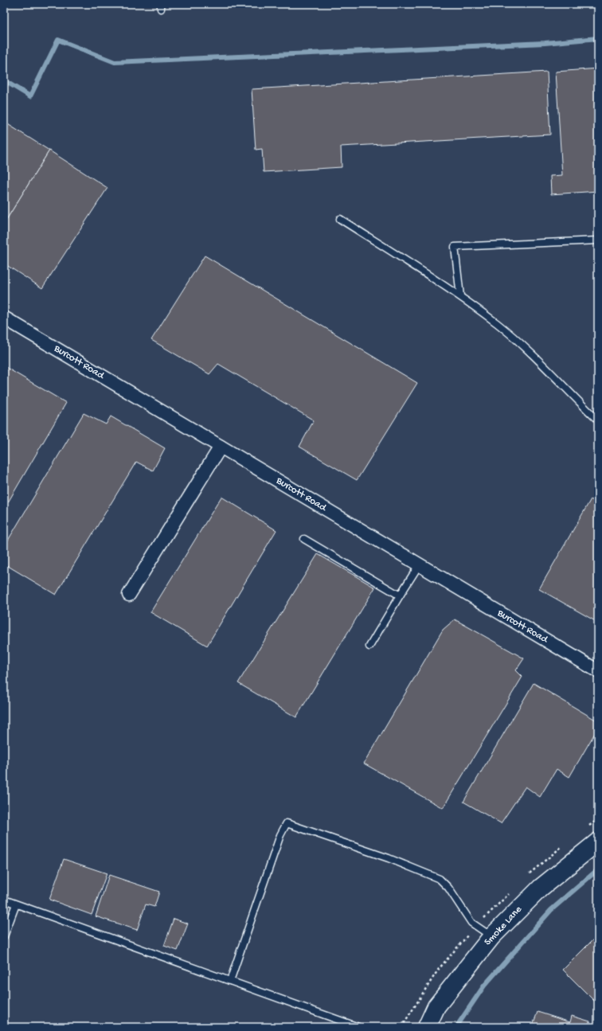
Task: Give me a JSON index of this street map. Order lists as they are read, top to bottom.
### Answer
{
  "streets": {
    "highway": ["Smoke Lane"],
    "street": ["Burcott Road"]
  }
}
